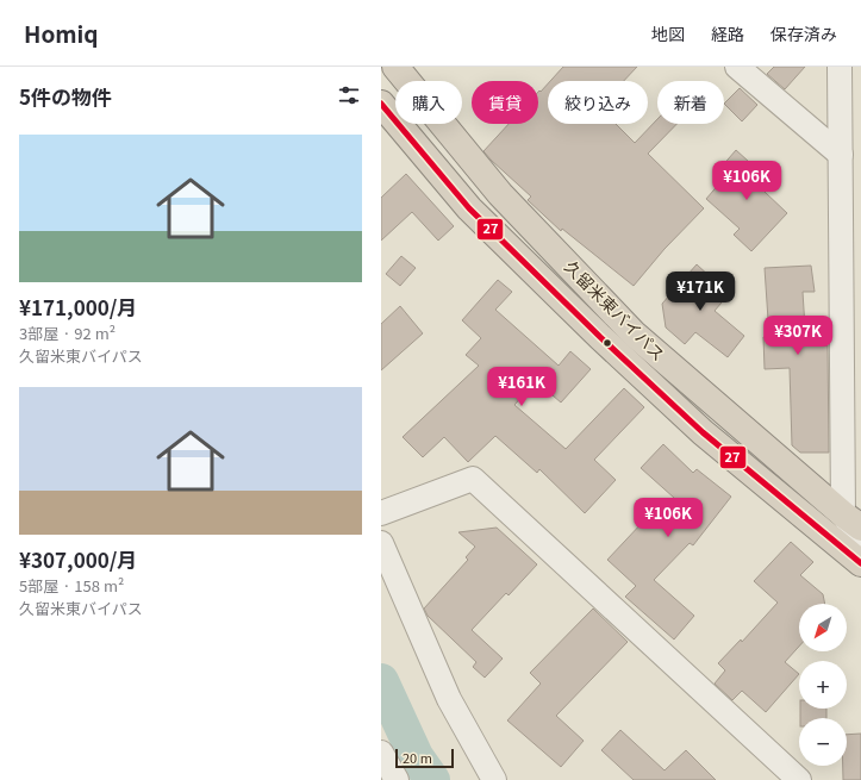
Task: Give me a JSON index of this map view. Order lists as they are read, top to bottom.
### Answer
{
  "streets": {
    "highway": ["久留米東バイパス"]
  },
  "lines": ["transit line 27"],
  "scale_bar": "20 m",
  "north": "bottom left",
  "page": {
    "header": "Homiq",
    "nav": ["地図", "経路", "保存済み"],
    "heading": "5件の物件",
    "chip": [
      "購入",
      "賃貸",
      "絞り込み",
      "新着"
    ],
    "list": [
      {
        "name": "¥171,000/月",
        "note": "3部屋 · 92 m² · 久留米東バイパス"
      },
      {
        "name": "¥307,000/月",
        "note": "5部屋 · 158 m² · 久留米東バイパス"
      }
    ],
    "price": [
      "¥106K",
      "¥171K",
      "¥307K",
      "¥161K",
      "¥106K"
    ],
    "map_buttons": ["+", "−"],
    "scale": "20 m"
  }
}
